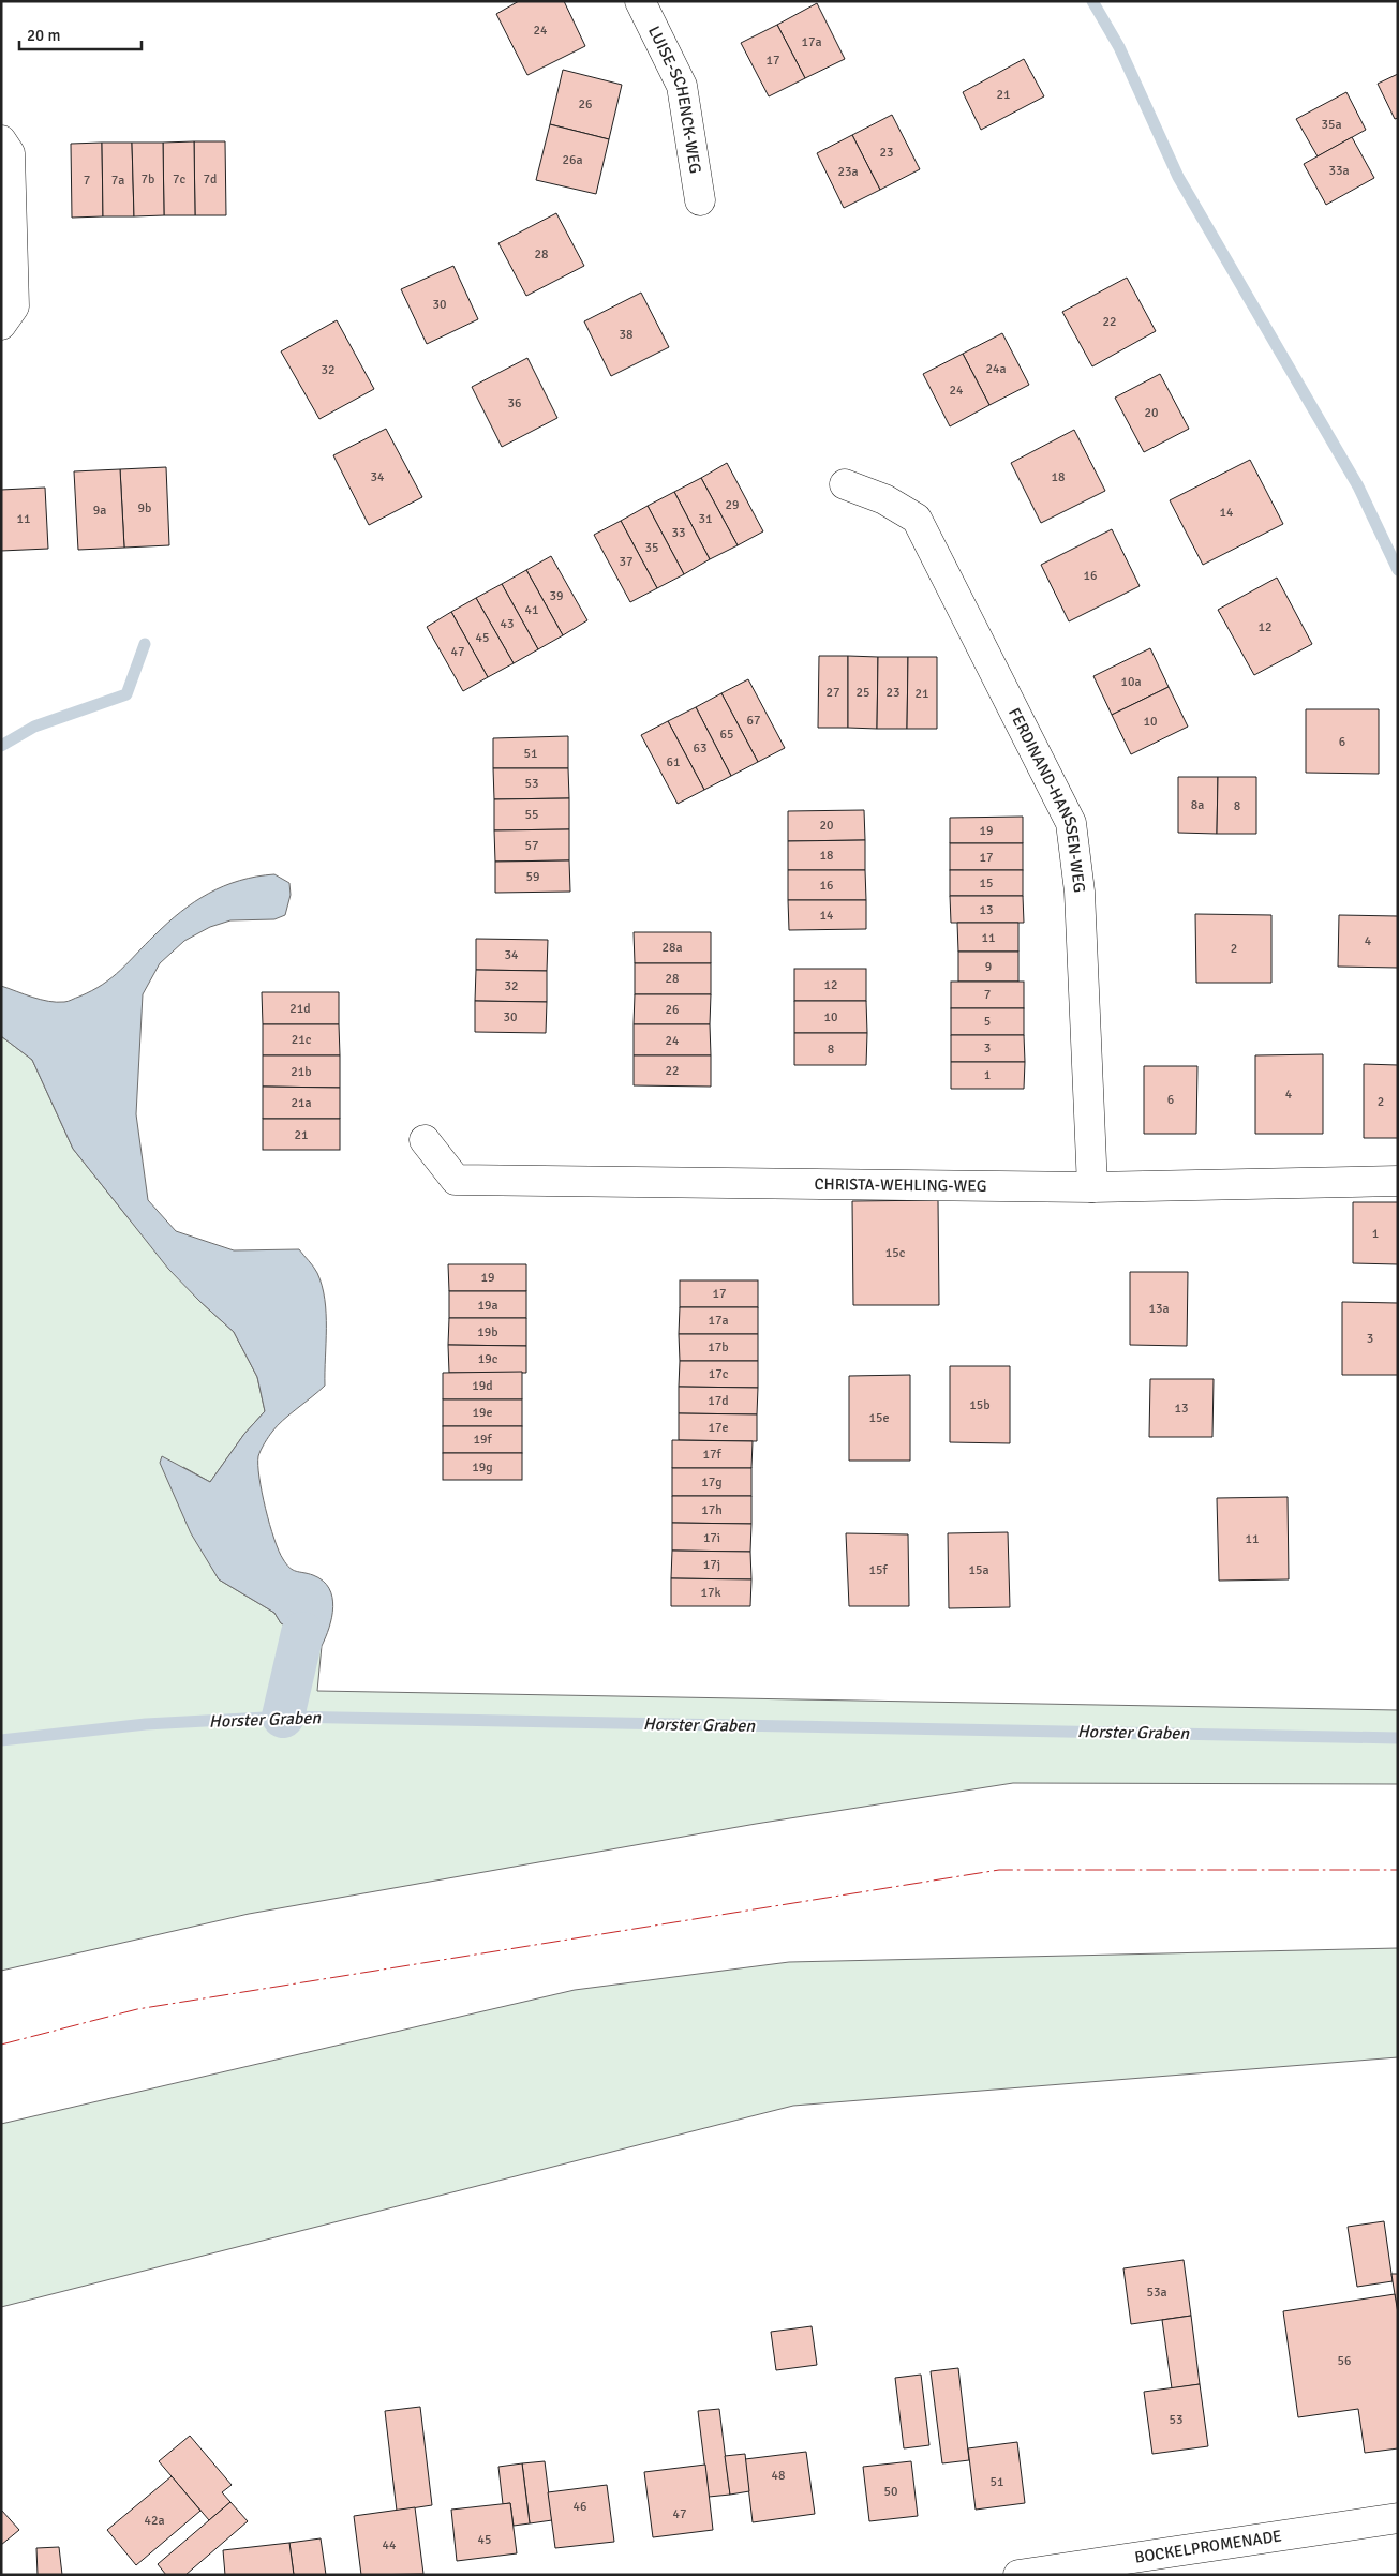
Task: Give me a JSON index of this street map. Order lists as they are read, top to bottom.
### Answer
{
  "streets": {
    "street": [
      "LUISE-SCHENCK-WEG",
      "FERDINAND-HANSSEN-WEG",
      "CHRISTA-WEHLING-WEG",
      "BOCKELPROMENADE"
    ]
  },
  "crossings": [
    ["FERDINAND-HANSSEN-WEG", "CHRISTA-WEHLING-WEG"]
  ],
  "water": ["Horster Graben"],
  "house_numbers": [
    "24",
    "17a",
    "17",
    "21",
    "26",
    "35a",
    "23",
    "26a",
    "33a",
    "23a",
    "7b",
    "7c",
    "7d",
    "7",
    "7a",
    "28",
    "30",
    "22",
    "38",
    "24a",
    "32",
    "24",
    "36",
    "20",
    "34",
    "18",
    "29",
    "9b",
    "9a",
    "14",
    "11",
    "31",
    "33",
    "35",
    "37",
    "16",
    "39",
    "41",
    "43",
    "12",
    "45",
    "47",
    "10a",
    "27",
    "25",
    "23",
    "21",
    "67",
    "10",
    "65",
    "6",
    "63",
    "51",
    "61",
    "53",
    "8a",
    "8",
    "55",
    "20",
    "19",
    "57",
    "18",
    "17",
    "59",
    "15",
    "16",
    "13",
    "14",
    "11",
    "4",
    "28a",
    "2",
    "34",
    "9",
    "28",
    "12",
    "32",
    "7",
    "21d",
    "26",
    "30",
    "10",
    "5",
    "21c",
    "24",
    "3",
    "8",
    "22",
    "21b",
    "1",
    "4",
    "6",
    "2",
    "21a",
    "21",
    "1",
    "15c",
    "19",
    "17",
    "19a",
    "13a",
    "17a",
    "19b",
    "3",
    "17b",
    "19c",
    "17c",
    "19d",
    "17d",
    "15b",
    "13",
    "19e",
    "15e",
    "17e",
    "19f",
    "17f",
    "19g",
    "17g",
    "17h",
    "17i",
    "11",
    "17j",
    "15f",
    "15a",
    "17k",
    "53a",
    "56",
    "53",
    "48",
    "51",
    "50",
    "46",
    "47",
    "42a",
    "45",
    "44"
  ],
  "scale_bar": "20 m"
}
